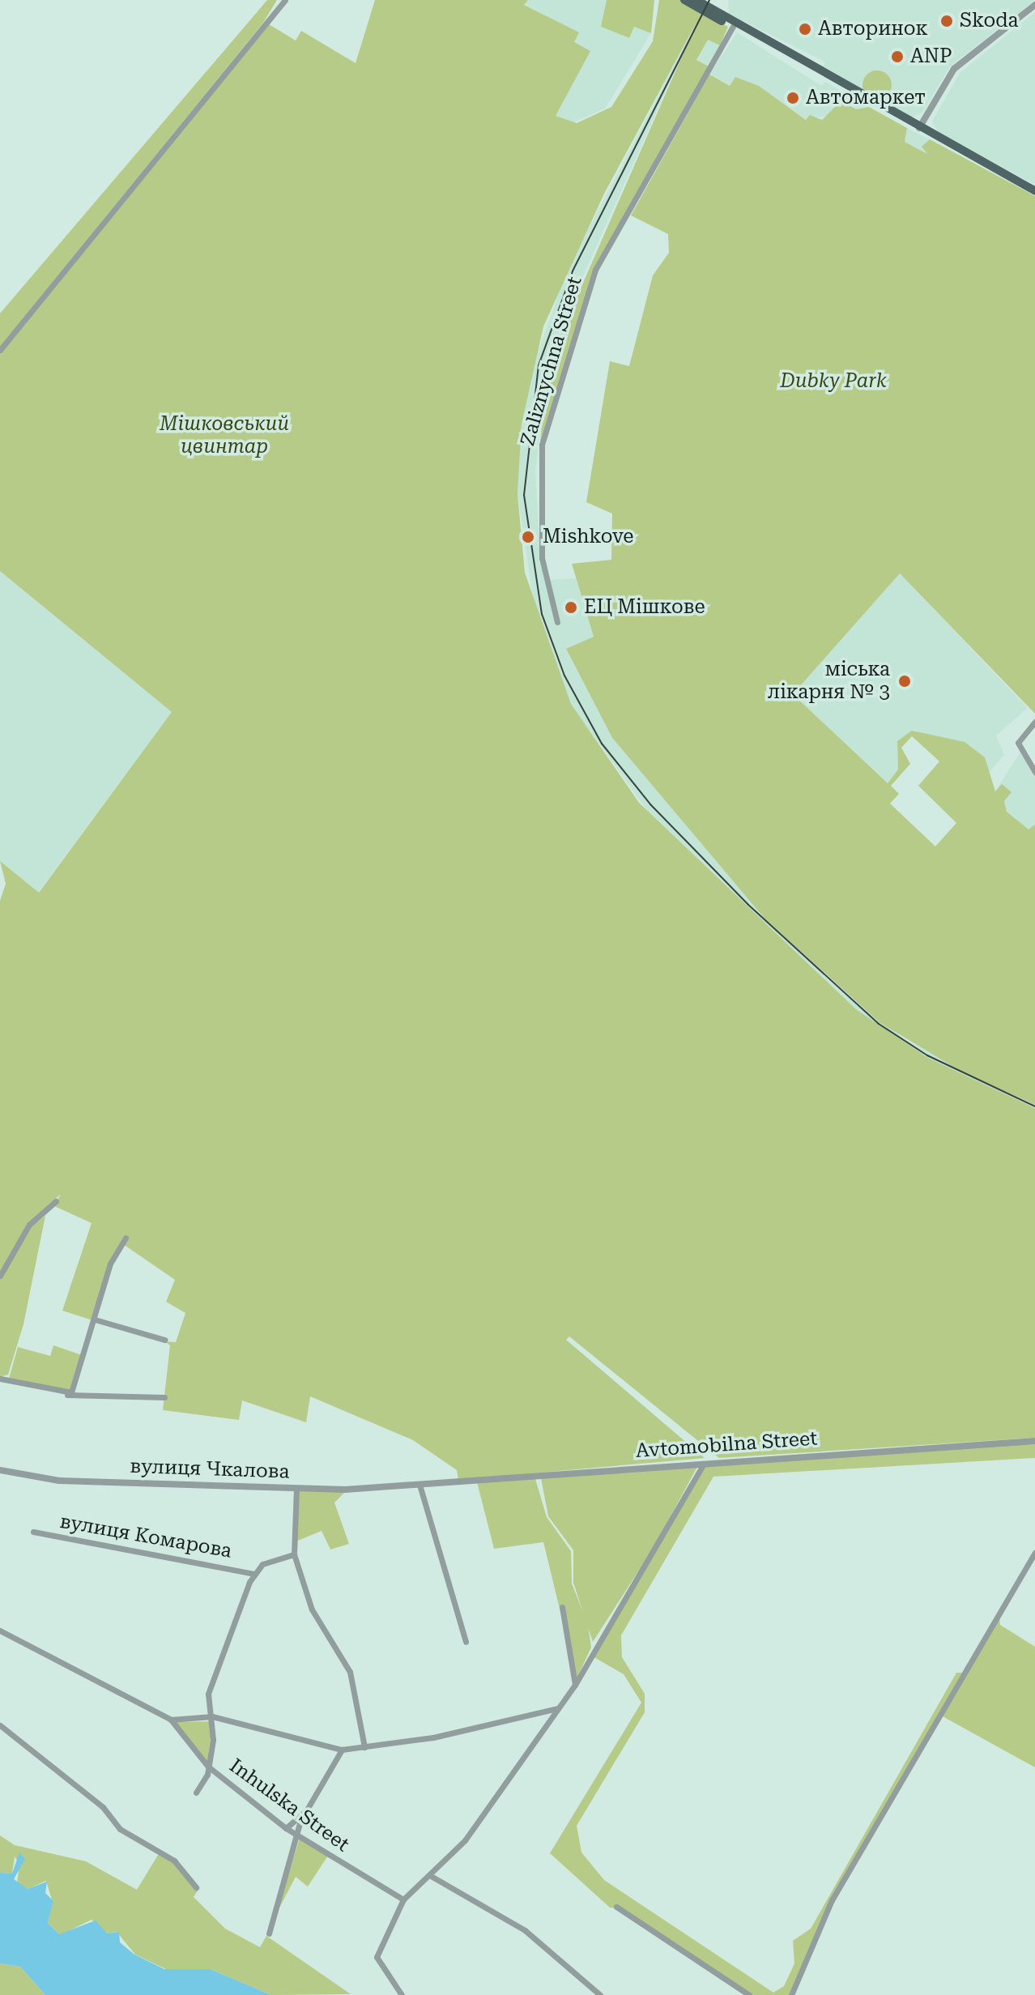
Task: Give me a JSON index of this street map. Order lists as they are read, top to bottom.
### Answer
{
  "streets": {
    "street": [
      "Zaliznychna Street",
      "Avtomobilna Street",
      "вулиця Чкалова",
      "вулиця Комарова",
      "Inhulska Street"
    ]
  },
  "crossings": [
    ["Avtomobilna Street", "вулиця Чкалова"]
  ],
  "parks": ["Dubky Park", "Мішковський цвинтар"],
  "places": [
    "Skoda",
    "Авторинок",
    "ANP",
    "Автомаркет",
    "Mishkove",
    "ЕЦ Мішкове",
    "міська лікарня № 3"
  ]
}
